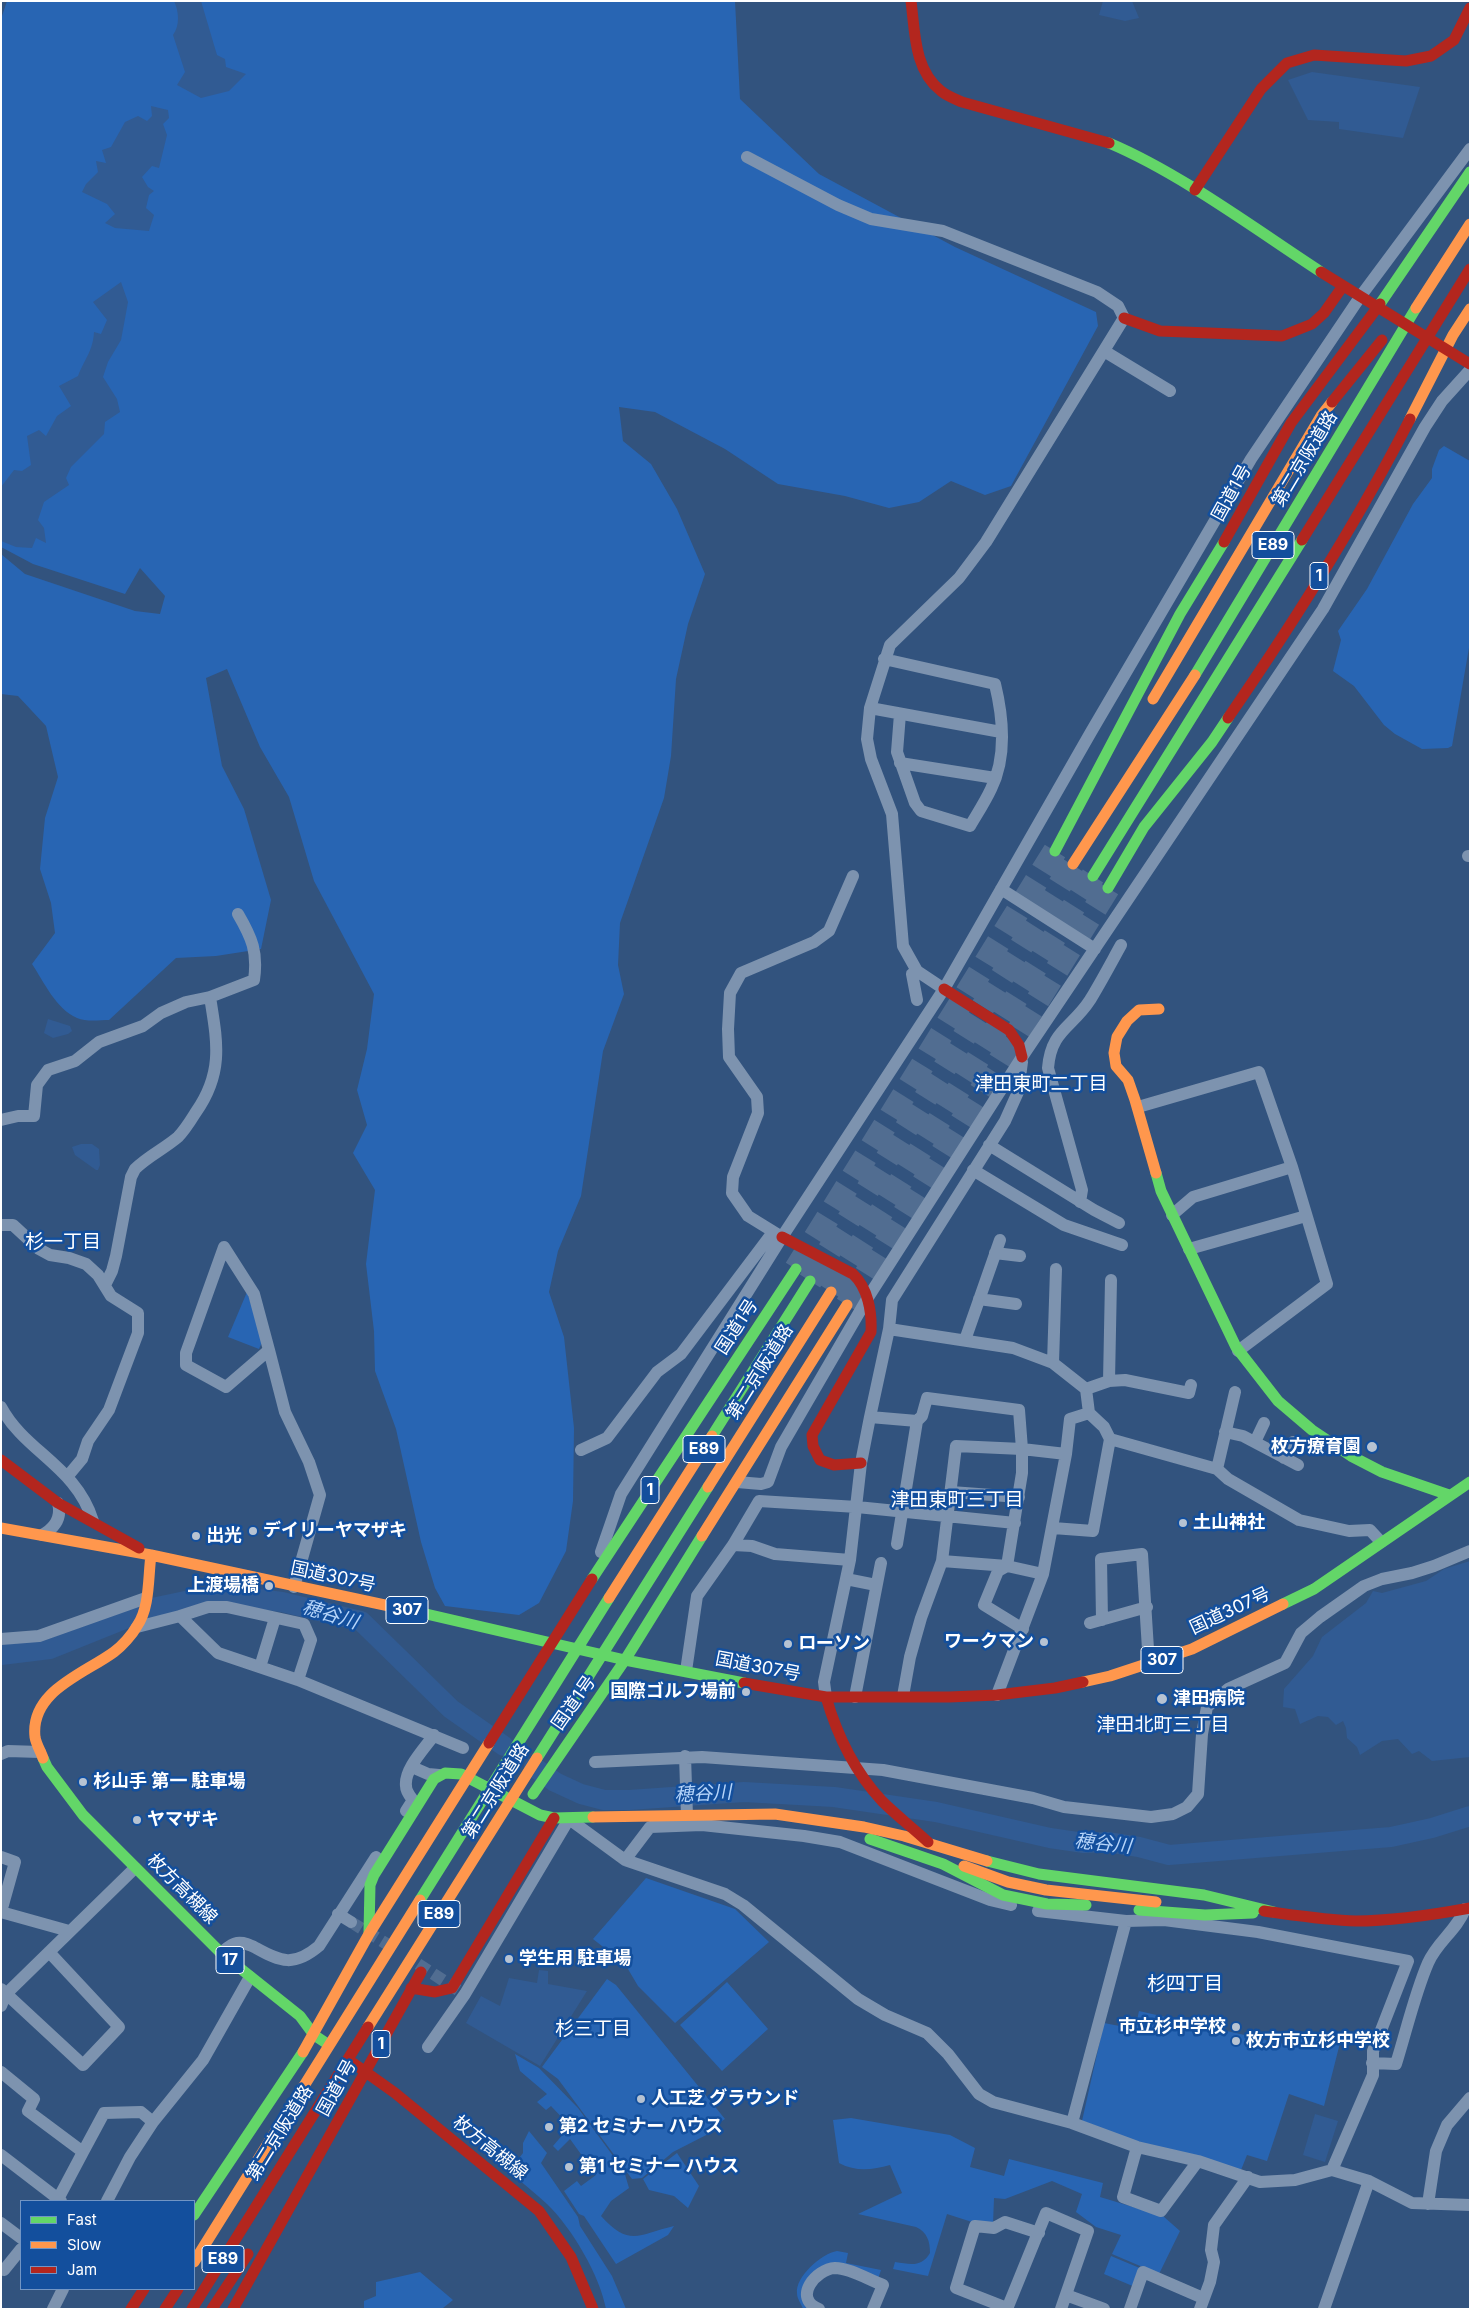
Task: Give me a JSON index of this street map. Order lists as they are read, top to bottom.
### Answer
{
  "streets": {
    "main road": [
      "第二京阪道路",
      "国道1号",
      "E89",
      "1",
      "国道307号",
      "307",
      "枚方高槻線",
      "17"
    ]
  },
  "crossings": [
    ["国道1号", "国道307号"],
    ["国道1号", "枚方高槻線"],
    ["国道307号", "枚方高槻線"]
  ],
  "districts": [
    "津田東町二丁目",
    "杉一丁目",
    "津田東町三丁目",
    "津田北町三丁目",
    "杉四丁目",
    "杉三丁目"
  ],
  "water": ["穂谷川"],
  "places": [
    "枚方療育園",
    "土山神社",
    "デイリーヤマザキ",
    "出光",
    "上渡場橋",
    "ワークマン",
    "ローソン",
    "国際ゴルフ場前",
    "津田病院",
    "杉山手 第一 駐車場",
    "ヤマザキ",
    "学生用 駐車場",
    "市立杉中学校",
    "枚方市立杉中学校",
    "人工芝 グラウンド",
    "第2 セミナー ハウス",
    "第1 セミナー ハウス"
  ],
  "legend": ["Fast", "Slow", "Jam"]
}
